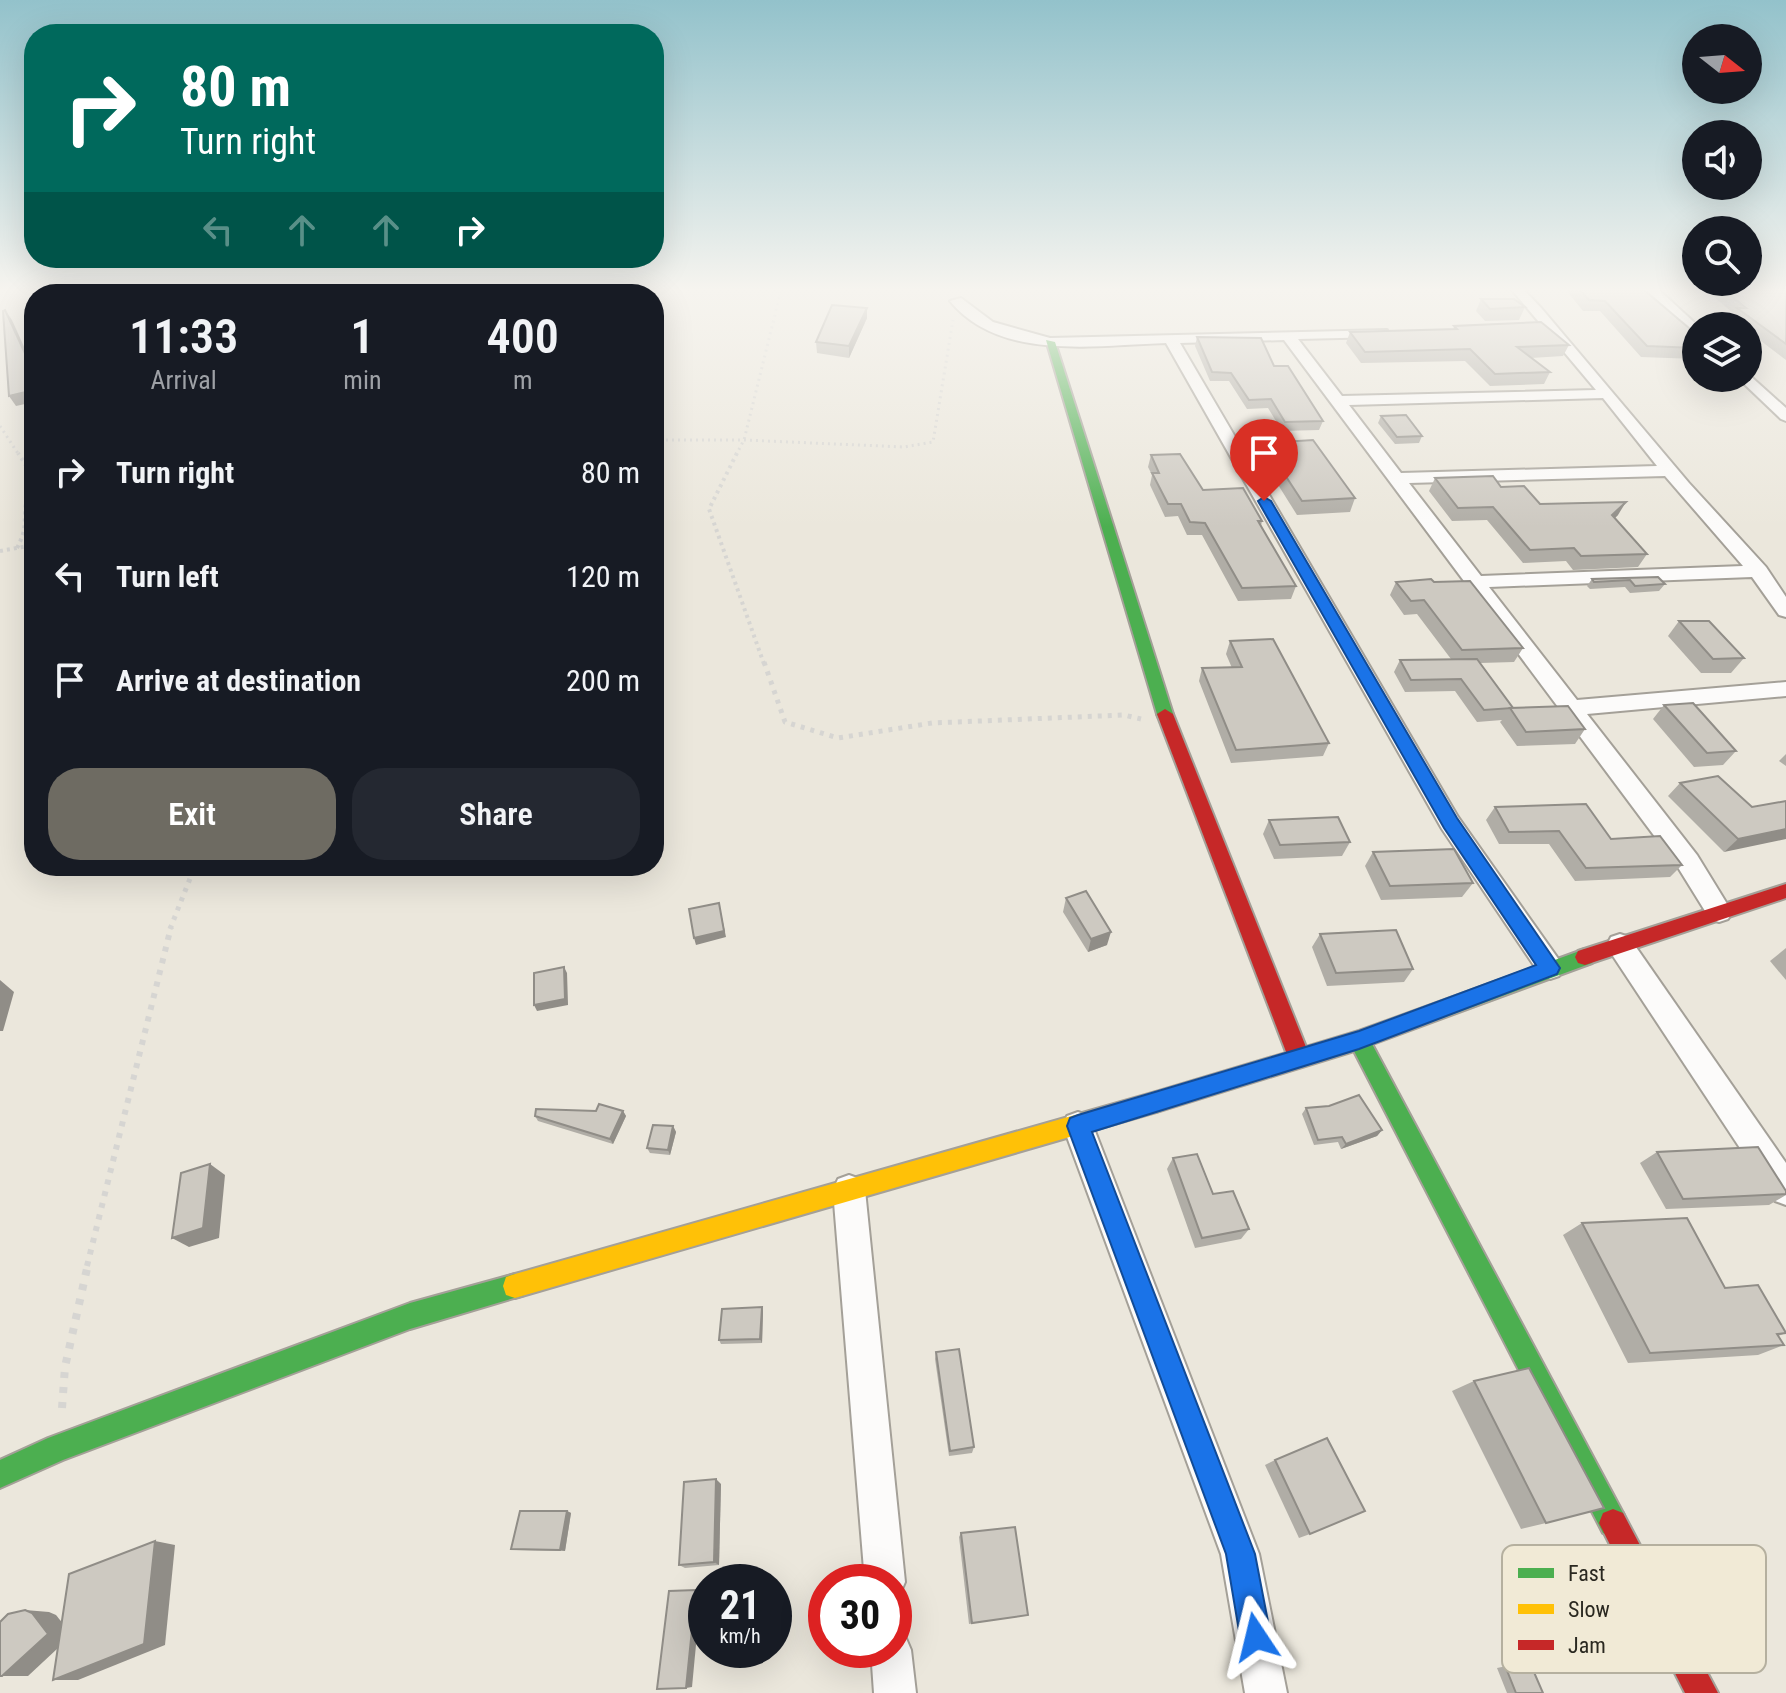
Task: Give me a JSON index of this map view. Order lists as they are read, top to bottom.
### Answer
{
  "legend": ["Fast", "Slow", "Jam"],
  "north": "right",
  "page": {
    "turn": ["80 m", "Turn right"],
    "eta": [
      "11:33",
      "Arrival",
      "1",
      "min",
      "400",
      "m"
    ],
    "list": [
      {
        "name": "Turn right",
        "value": "80 m"
      },
      {
        "name": "Turn left",
        "value": "120 m"
      },
      {
        "name": "Arrive at destination",
        "value": "200 m"
      }
    ],
    "buttons": ["Exit", "Share"],
    "speed": "21 km/h",
    "limit": "30"
  }
}
